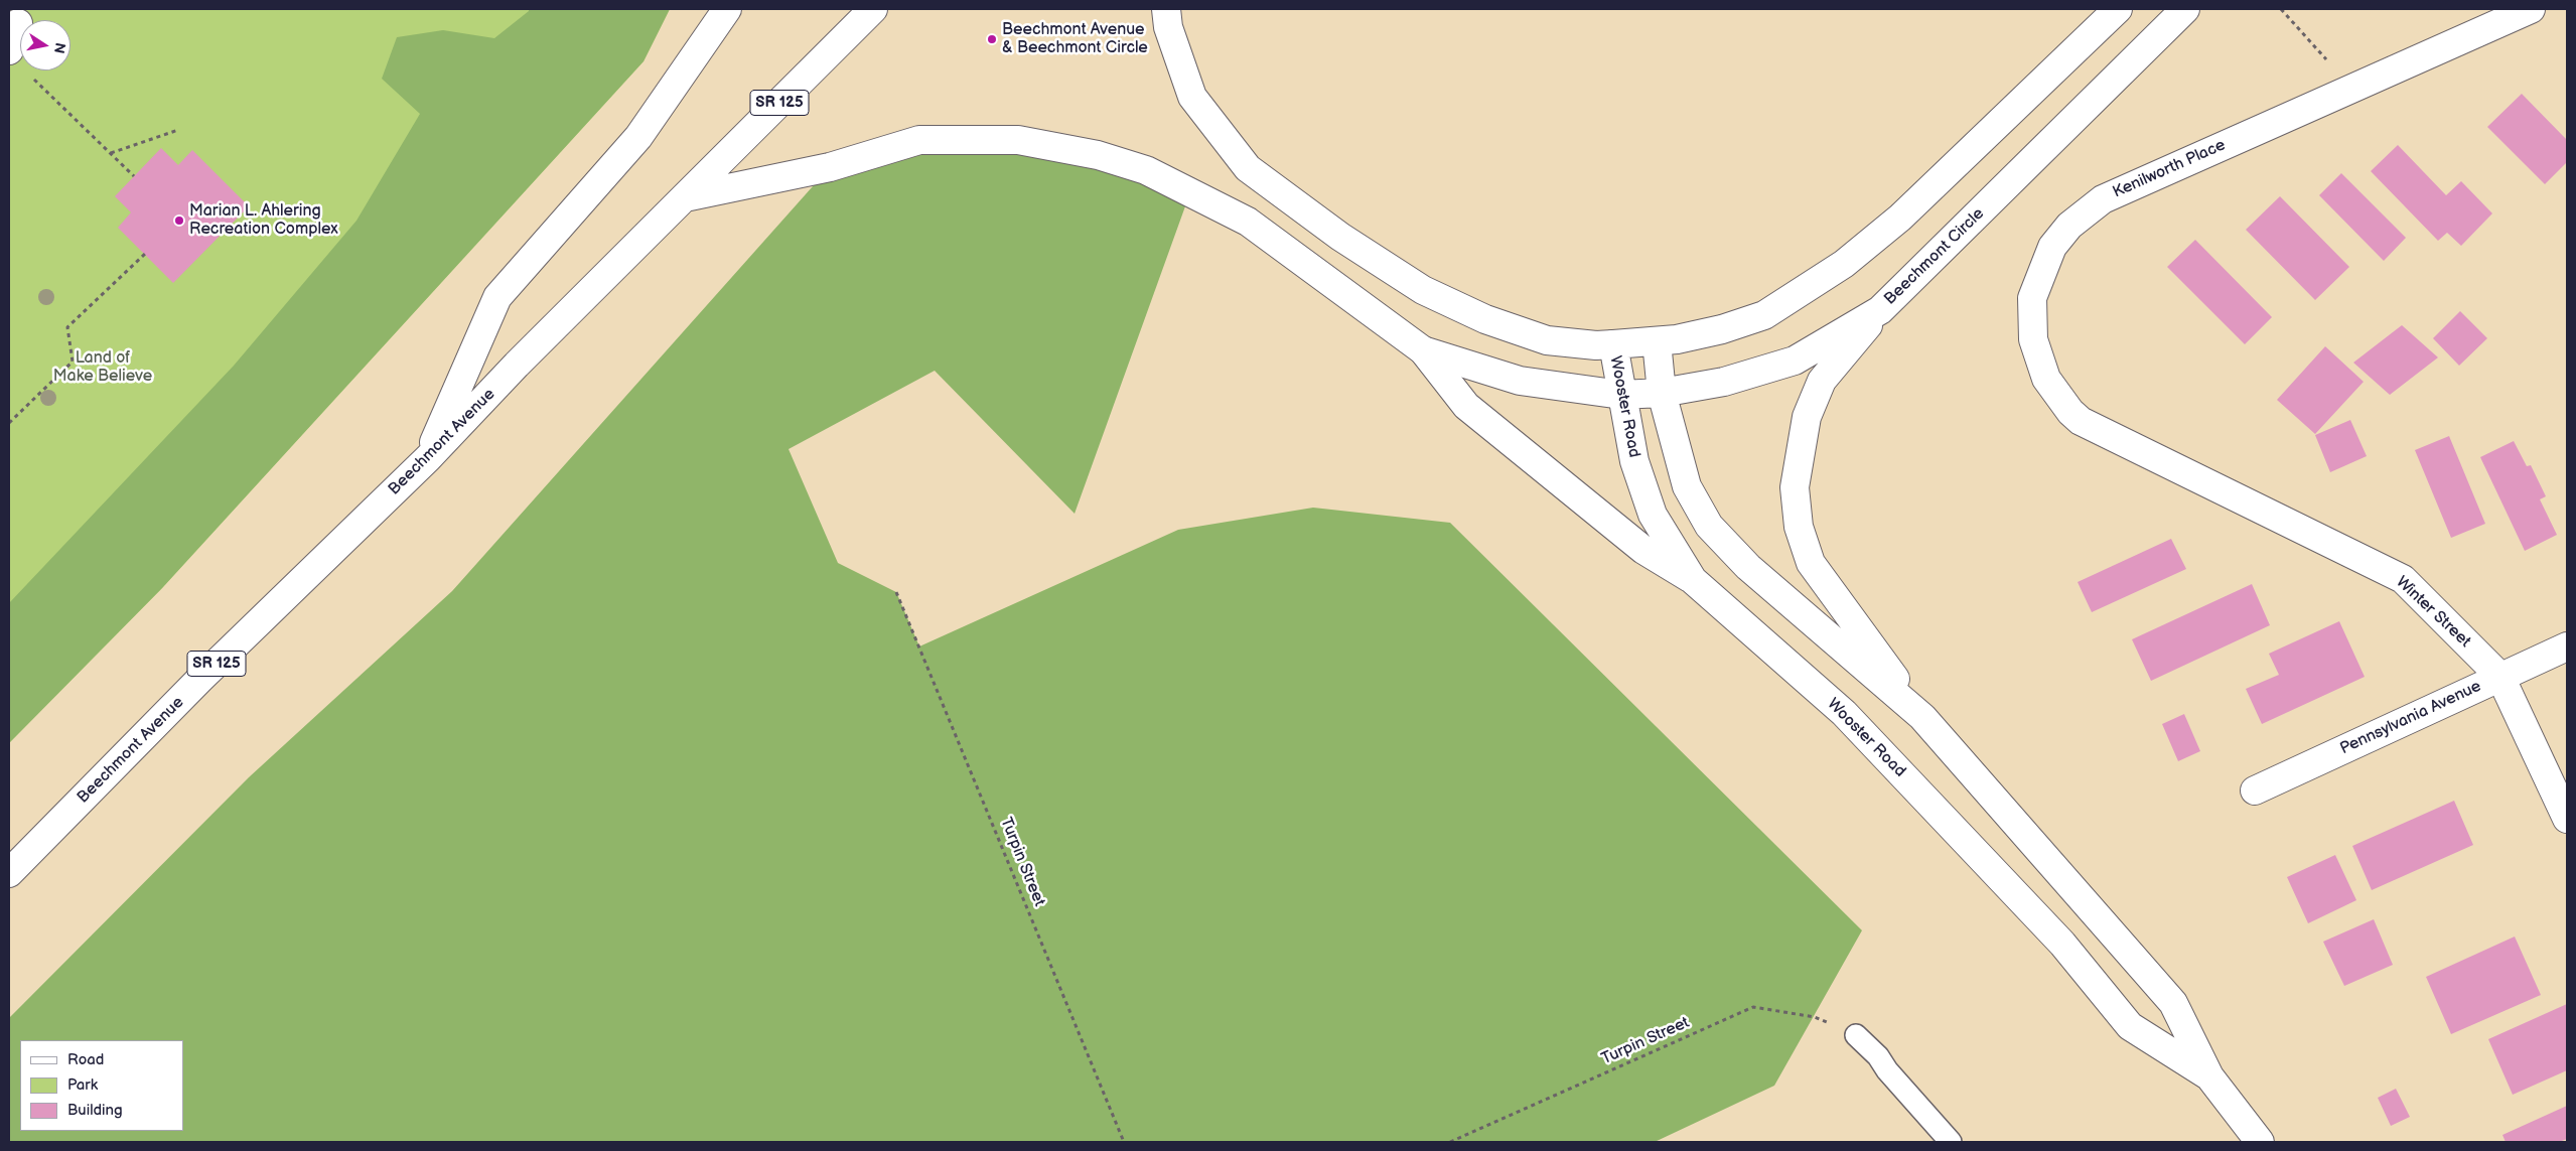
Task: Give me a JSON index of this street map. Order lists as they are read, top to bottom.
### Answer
{
  "streets": {
    "main road": [
      "SR 125",
      "Kenilworth Place",
      "Beechmont Circle",
      "Wooster Road",
      "Beechmont Avenue",
      "Winter Street",
      "Pennsylvania Avenue"
    ],
    "path": ["Turpin Street"]
  },
  "crossings": [
    ["Kenilworth Place", "Winter Street"],
    ["Beechmont Circle", "Wooster Road"],
    ["Winter Street", "Pennsylvania Avenue"]
  ],
  "parks": ["Land of Make Believe"],
  "places": ["Beechmont Avenue & Beechmont Circle", "Marian L. Ahlering Recreation Complex"],
  "legend": ["Road", "Park", "Building"],
  "north": "right"
}
